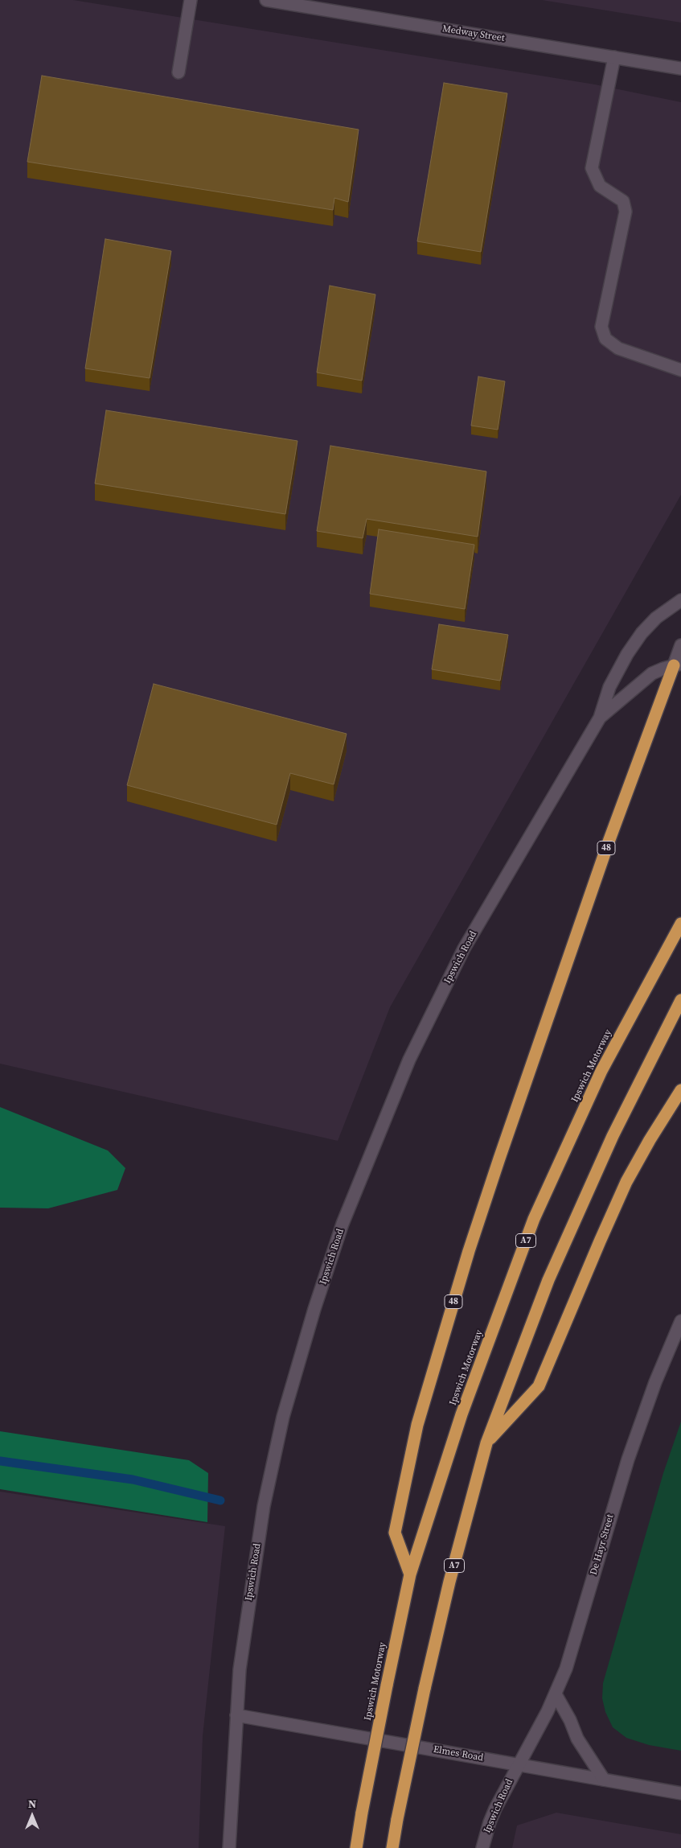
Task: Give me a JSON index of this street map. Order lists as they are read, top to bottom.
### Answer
{
  "streets": {
    "highway": ["48", "Ipswich Motorway", "A7"],
    "street": [
      "Medway Street",
      "Ipswich Road",
      "De Hayr Street",
      "Elmes Road"
    ]
  },
  "crossings": [
    ["48", "Ipswich Road"],
    ["48", "Ipswich Motorway"],
    ["Ipswich Road", "De Hayr Street"],
    ["Ipswich Road", "Elmes Road"],
    ["De Hayr Street", "Elmes Road"]
  ],
  "north": "top"
}
